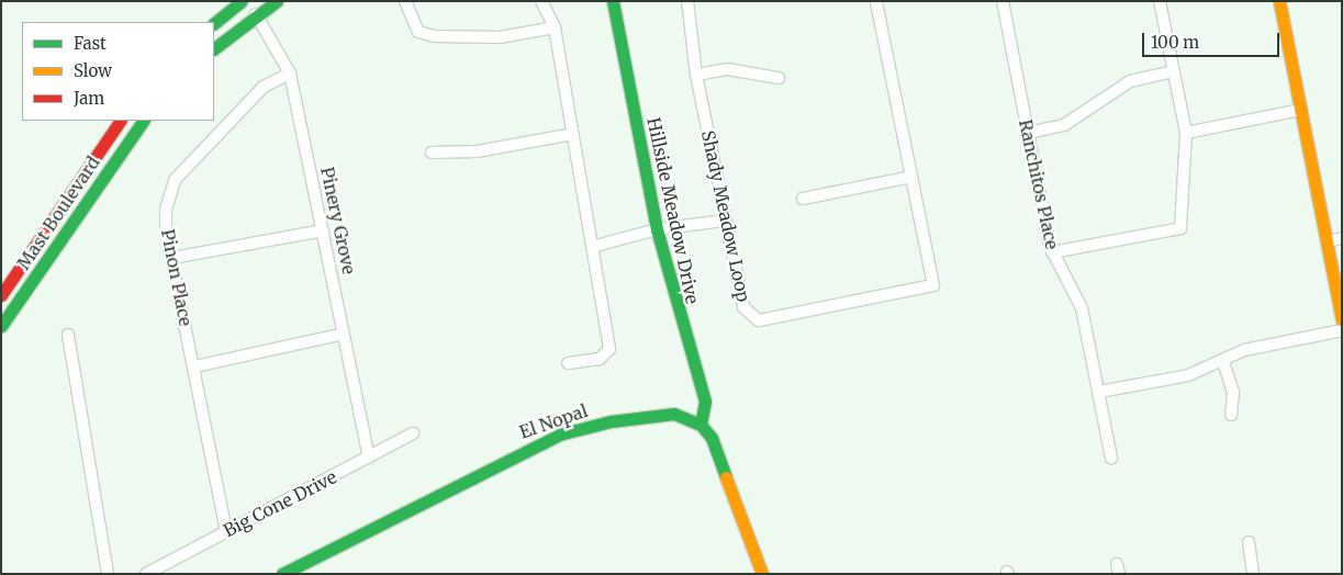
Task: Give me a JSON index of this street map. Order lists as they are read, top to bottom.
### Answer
{
  "streets": {
    "street": [
      "Ranchitos Place",
      "Hillside Meadow Drive",
      "Mast Boulevard",
      "Shady Meadow Loop",
      "Pinery Grove",
      "Pinon Place",
      "El Nopal",
      "Big Cone Drive"
    ]
  },
  "crossings": [
    ["Hillside Meadow Drive", "El Nopal"],
    ["Pinery Grove", "Pinon Place"],
    ["Pinery Grove", "Big Cone Drive"],
    ["Pinon Place", "Big Cone Drive"]
  ],
  "legend": ["Fast", "Slow", "Jam"],
  "scale_bar": "100 m"
}
